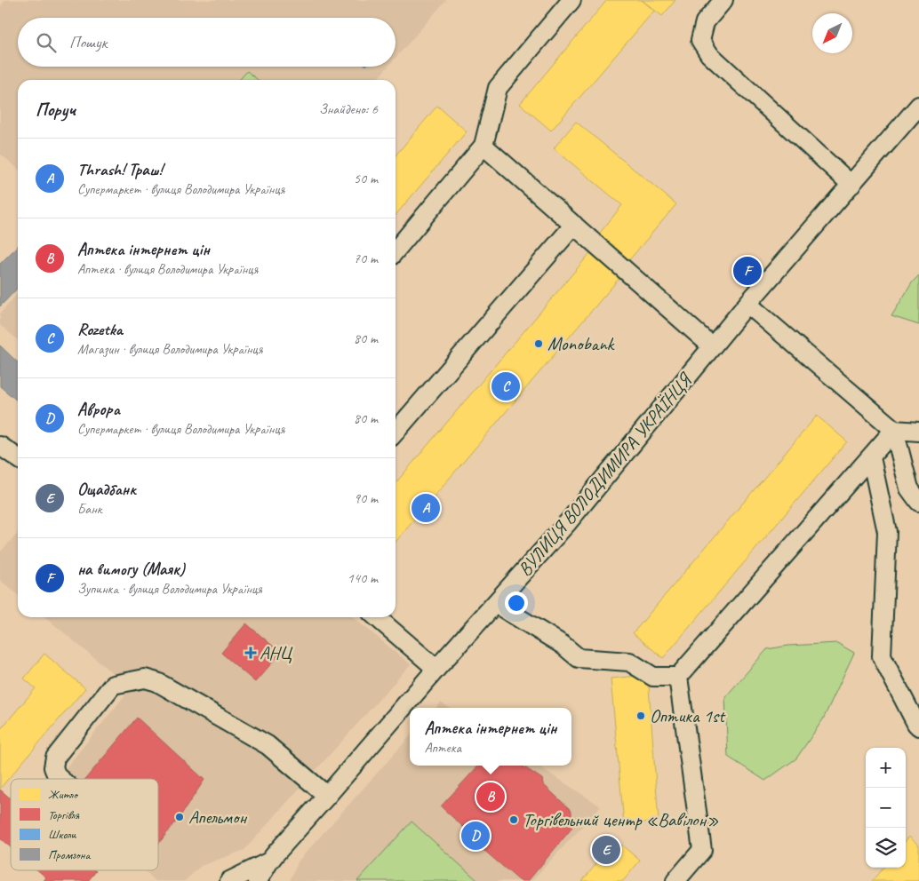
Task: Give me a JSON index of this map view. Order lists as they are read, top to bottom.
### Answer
{
  "streets": {
    "street": ["ВУЛИЦЯ ВОЛОДИМИРА УКРАЇНЦЯ"]
  },
  "places": {
    "other": [
      "Monobank",
      "Оптика 1st",
      "Апельмон",
      "Торгівельний центр «Вавілон»"
    ],
    "health": ["АНЦ"]
  },
  "legend": [
    "Житло",
    "Торгівля",
    "Школи",
    "Промзона"
  ],
  "north": "bottom left",
  "page": {
    "search": "Пошук",
    "heading": ["Поруч", "Знайдено: 6"],
    "list": [
      {
        "mark": "A",
        "name": "Thrash! Траш!",
        "note": "Супермаркет · вулиця Володимира Українця",
        "value": "50 m"
      },
      {
        "mark": "B",
        "name": "Аптека інтернет цін",
        "note": "Аптека · вулиця Володимира Українця",
        "value": "70 m"
      },
      {
        "mark": "C",
        "name": "Rozetka",
        "note": "Магазин · вулиця Володимира Українця",
        "value": "80 m"
      },
      {
        "mark": "D",
        "name": "Аврора",
        "note": "Супермаркет · вулиця Володимира Українця",
        "value": "80 m"
      },
      {
        "mark": "E",
        "name": "Ощадбанк",
        "note": "Банк",
        "value": "90 m"
      },
      {
        "mark": "F",
        "name": "на вимогу (Маяк)",
        "note": "Зупинка · вулиця Володимира Українця",
        "value": "140 m"
      }
    ],
    "pins": [
      "F",
      "C",
      "A",
      "B",
      "D",
      "E"
    ],
    "popup": ["Аптека інтернет цін", "Аптека"],
    "map_buttons": ["+", "−"]
  }
}
